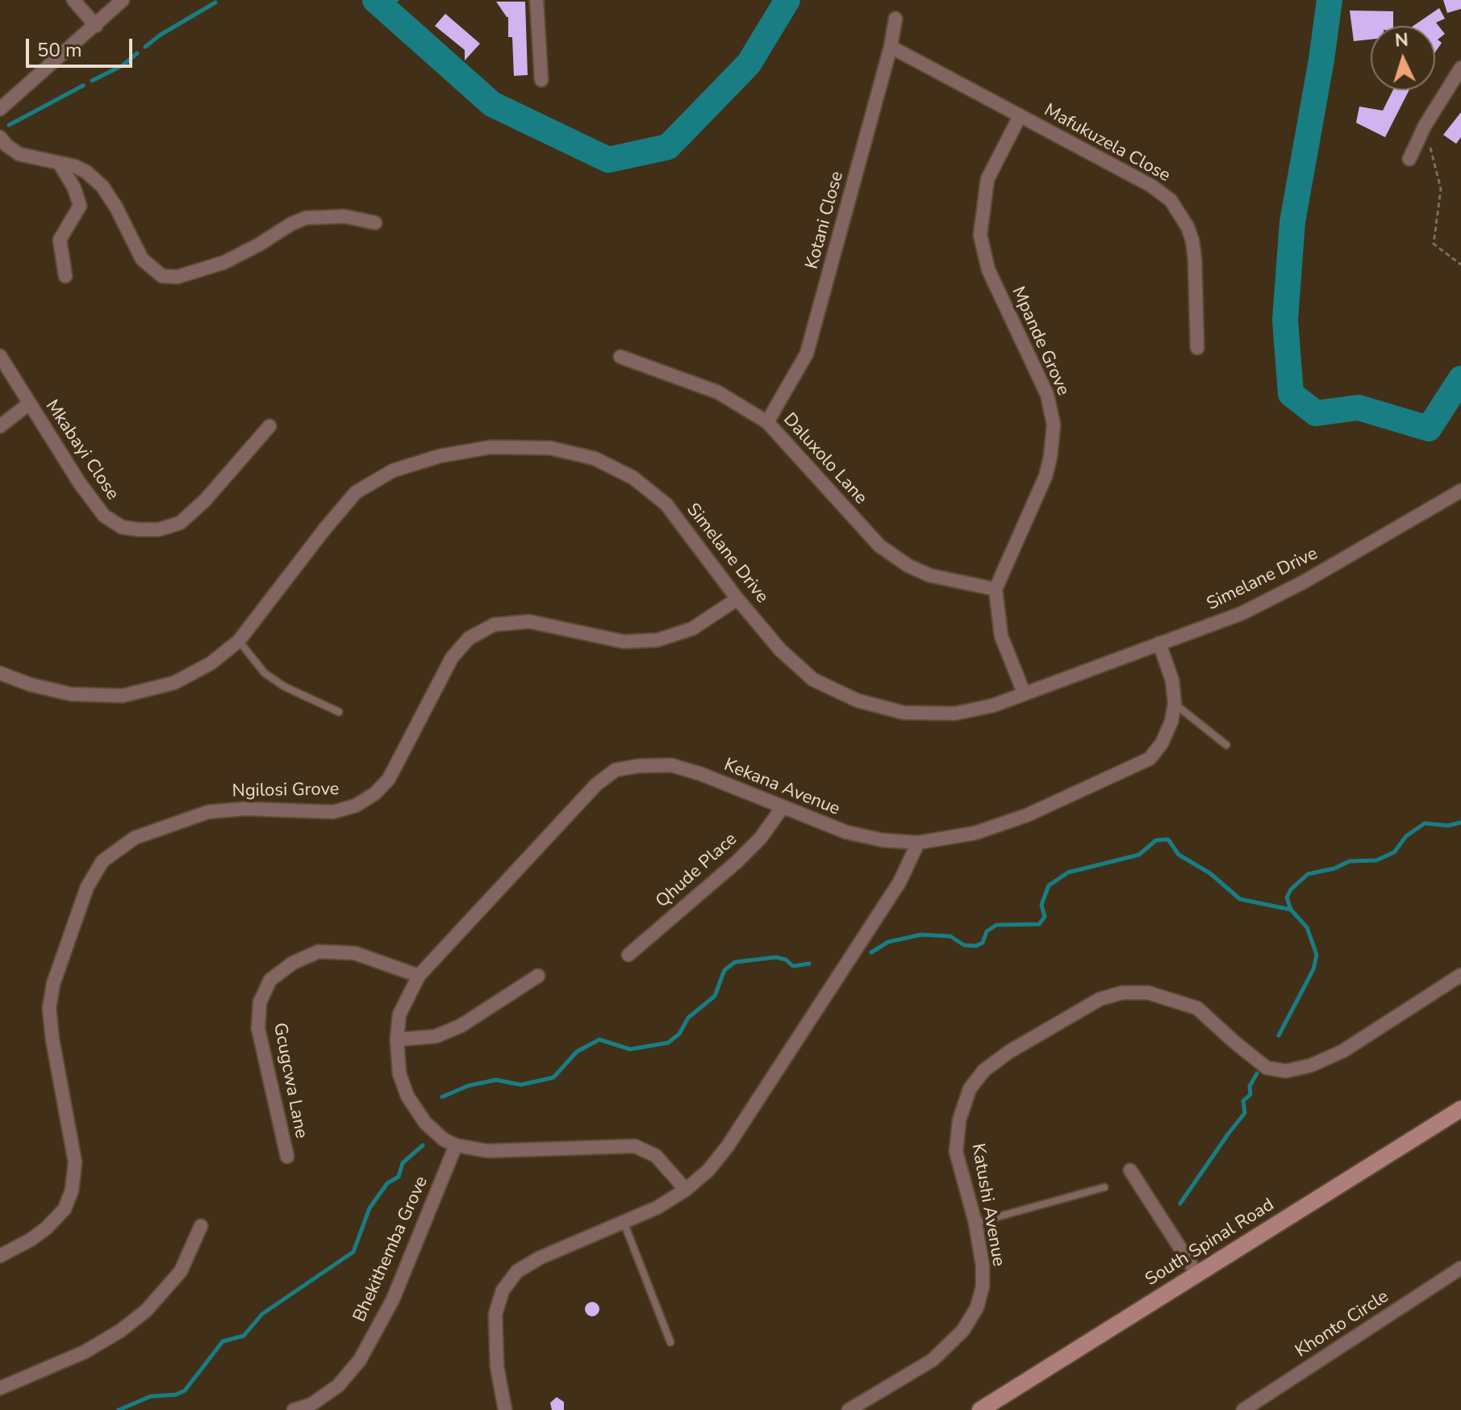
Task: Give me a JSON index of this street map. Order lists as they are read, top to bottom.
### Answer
{
  "streets": {
    "street": [
      "Mafukuzela Close",
      "Kotani Close",
      "Mpande Grove",
      "Mkabayi Close",
      "Daluxolo Lane",
      "Simelane Drive",
      "Kekana Avenue",
      "Ngilosi Grove",
      "Qhude Place",
      "Gcugcwa Lane",
      "Katushi Avenue",
      "South Spinal Road",
      "Bhekithemba Grove",
      "Khonto Circle"
    ]
  },
  "crossings": [
    ["Mafukuzela Close", "Kotani Close"],
    ["Mafukuzela Close", "Mpande Grove"],
    ["Kotani Close", "Daluxolo Lane"],
    ["Mpande Grove", "Daluxolo Lane"],
    ["Simelane Drive", "Kekana Avenue"],
    ["Simelane Drive", "Ngilosi Grove"],
    ["Kekana Avenue", "Qhude Place"],
    ["Kekana Avenue", "Gcugcwa Lane"],
    ["Kekana Avenue", "Bhekithemba Grove"]
  ],
  "scale_bar": "50 m",
  "north": "top"
}
